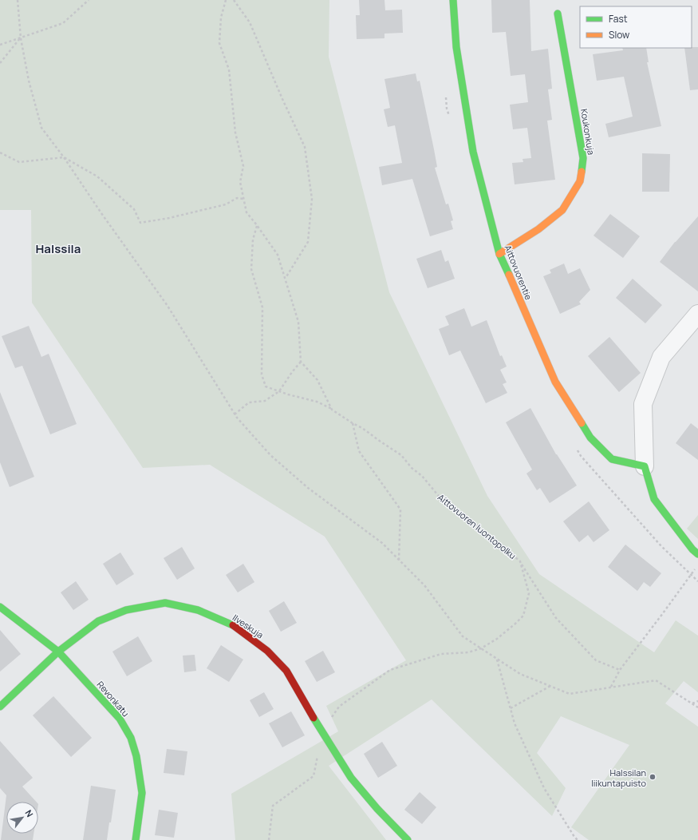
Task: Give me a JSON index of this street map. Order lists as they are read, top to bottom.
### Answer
{
  "streets": {
    "street": [
      "Koukonkuja",
      "Aittovuorentie",
      "Ilveskuja",
      "Revonkatu"
    ],
    "path": ["Aittovuoren luontopolku"]
  },
  "crossings": [
    ["Koukonkuja", "Aittovuorentie"],
    ["Aittovuoren luontopolku", "Ilveskuja"],
    ["Ilveskuja", "Revonkatu"]
  ],
  "districts": ["Halssila"],
  "places": ["Halssilan liikuntapuisto"],
  "legend": ["Fast", "Slow"],
  "north": "top right"
}
